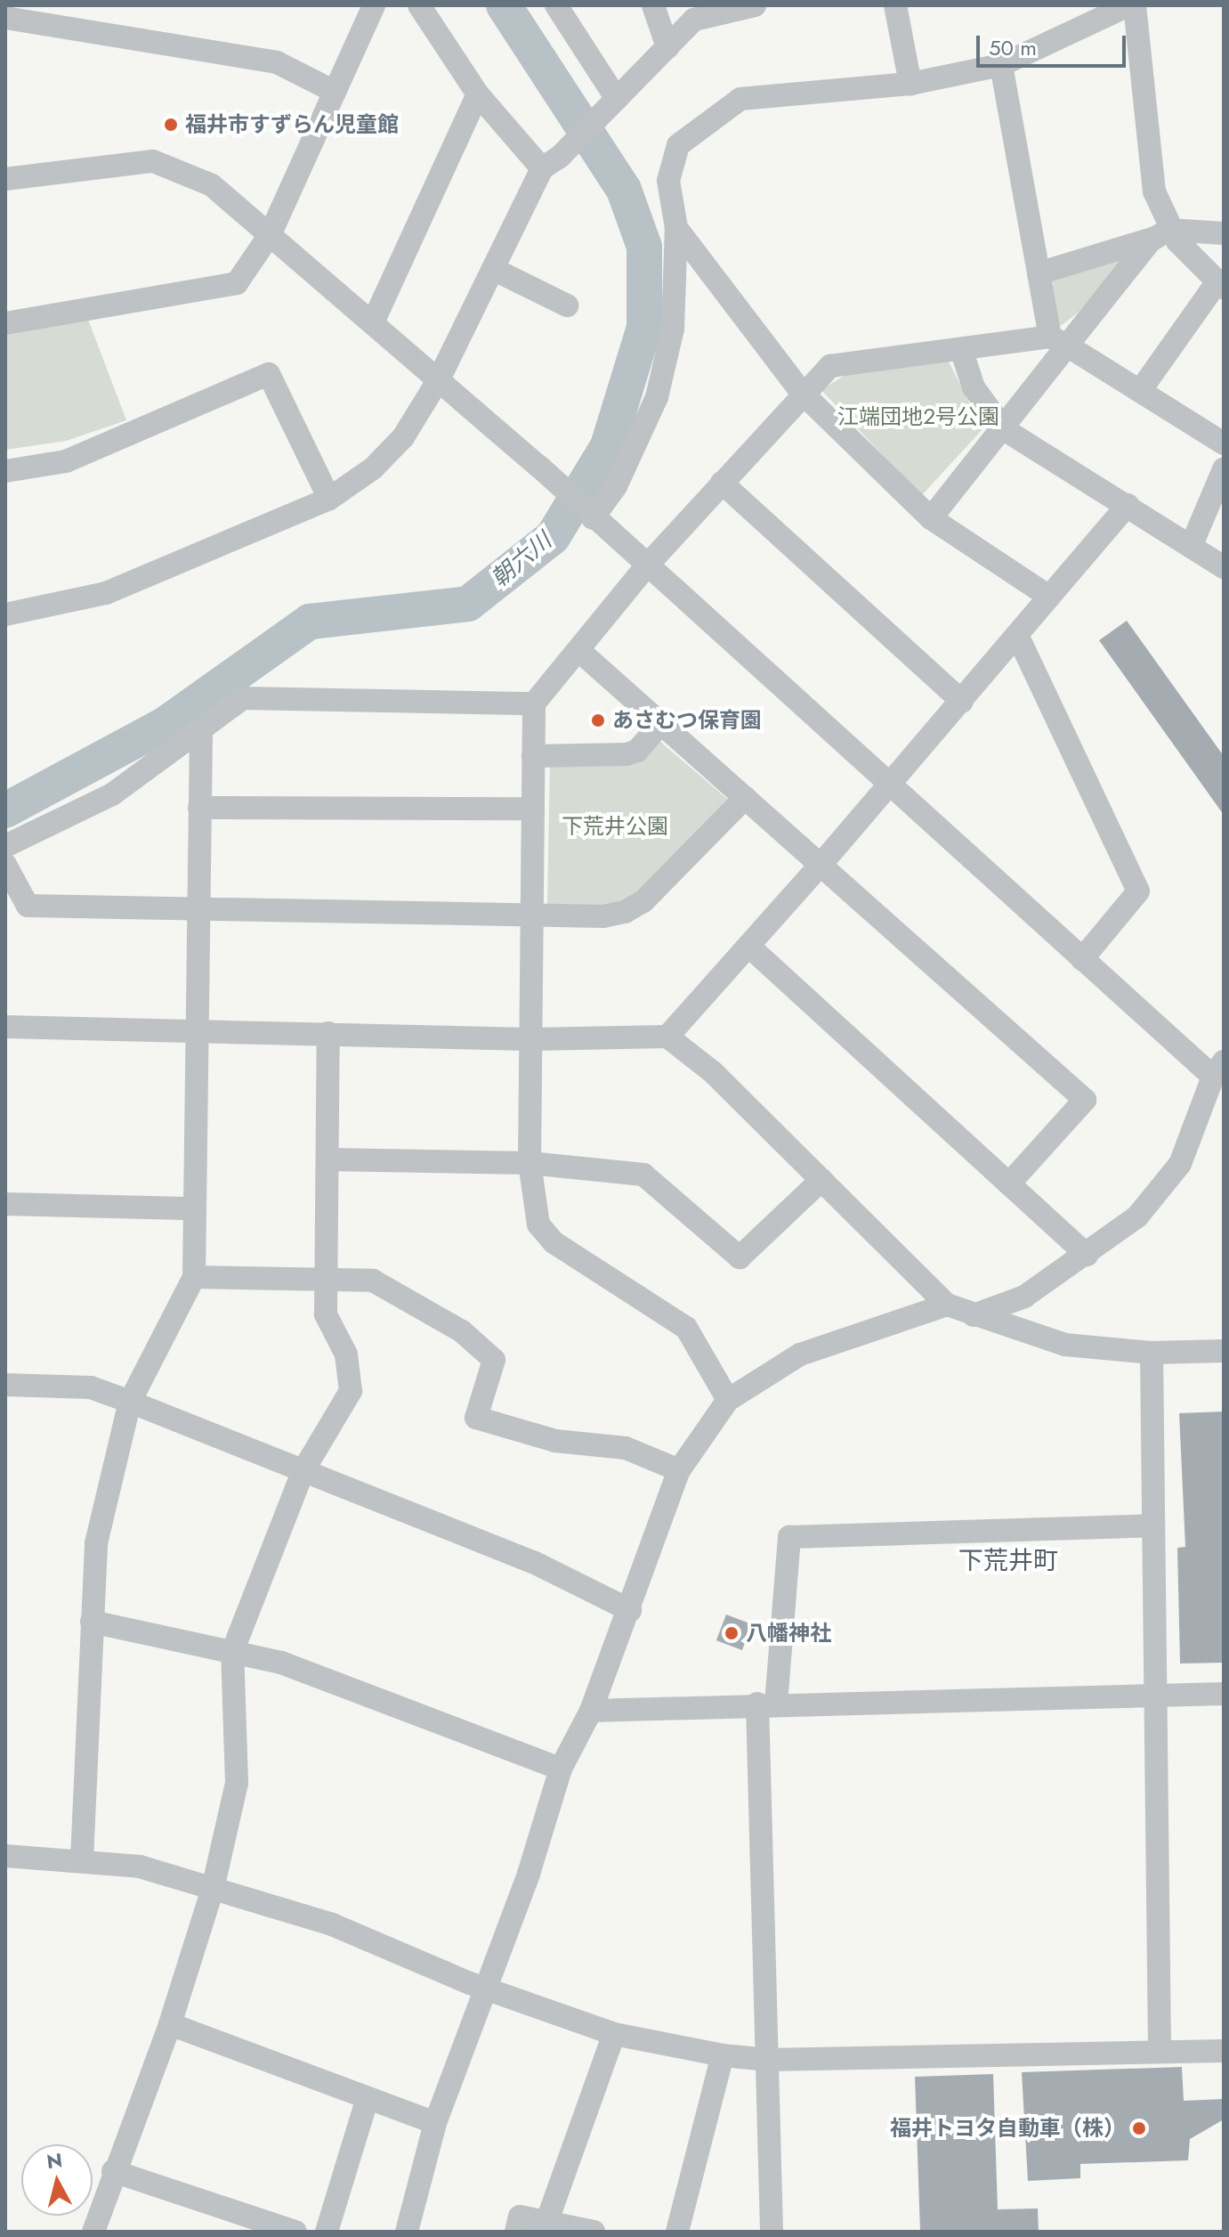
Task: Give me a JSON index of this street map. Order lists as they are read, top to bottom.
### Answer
{
  "districts": ["下荒井町"],
  "water": ["朝六川"],
  "parks": ["江端団地２号公園", "下荒井公園"],
  "places": [
    "福井市すずらん児童館",
    "あさむつ保育園",
    "八幡神社",
    "福井トヨタ自動車（株）"
  ],
  "scale_bar": "50 m",
  "north": "top"
}
